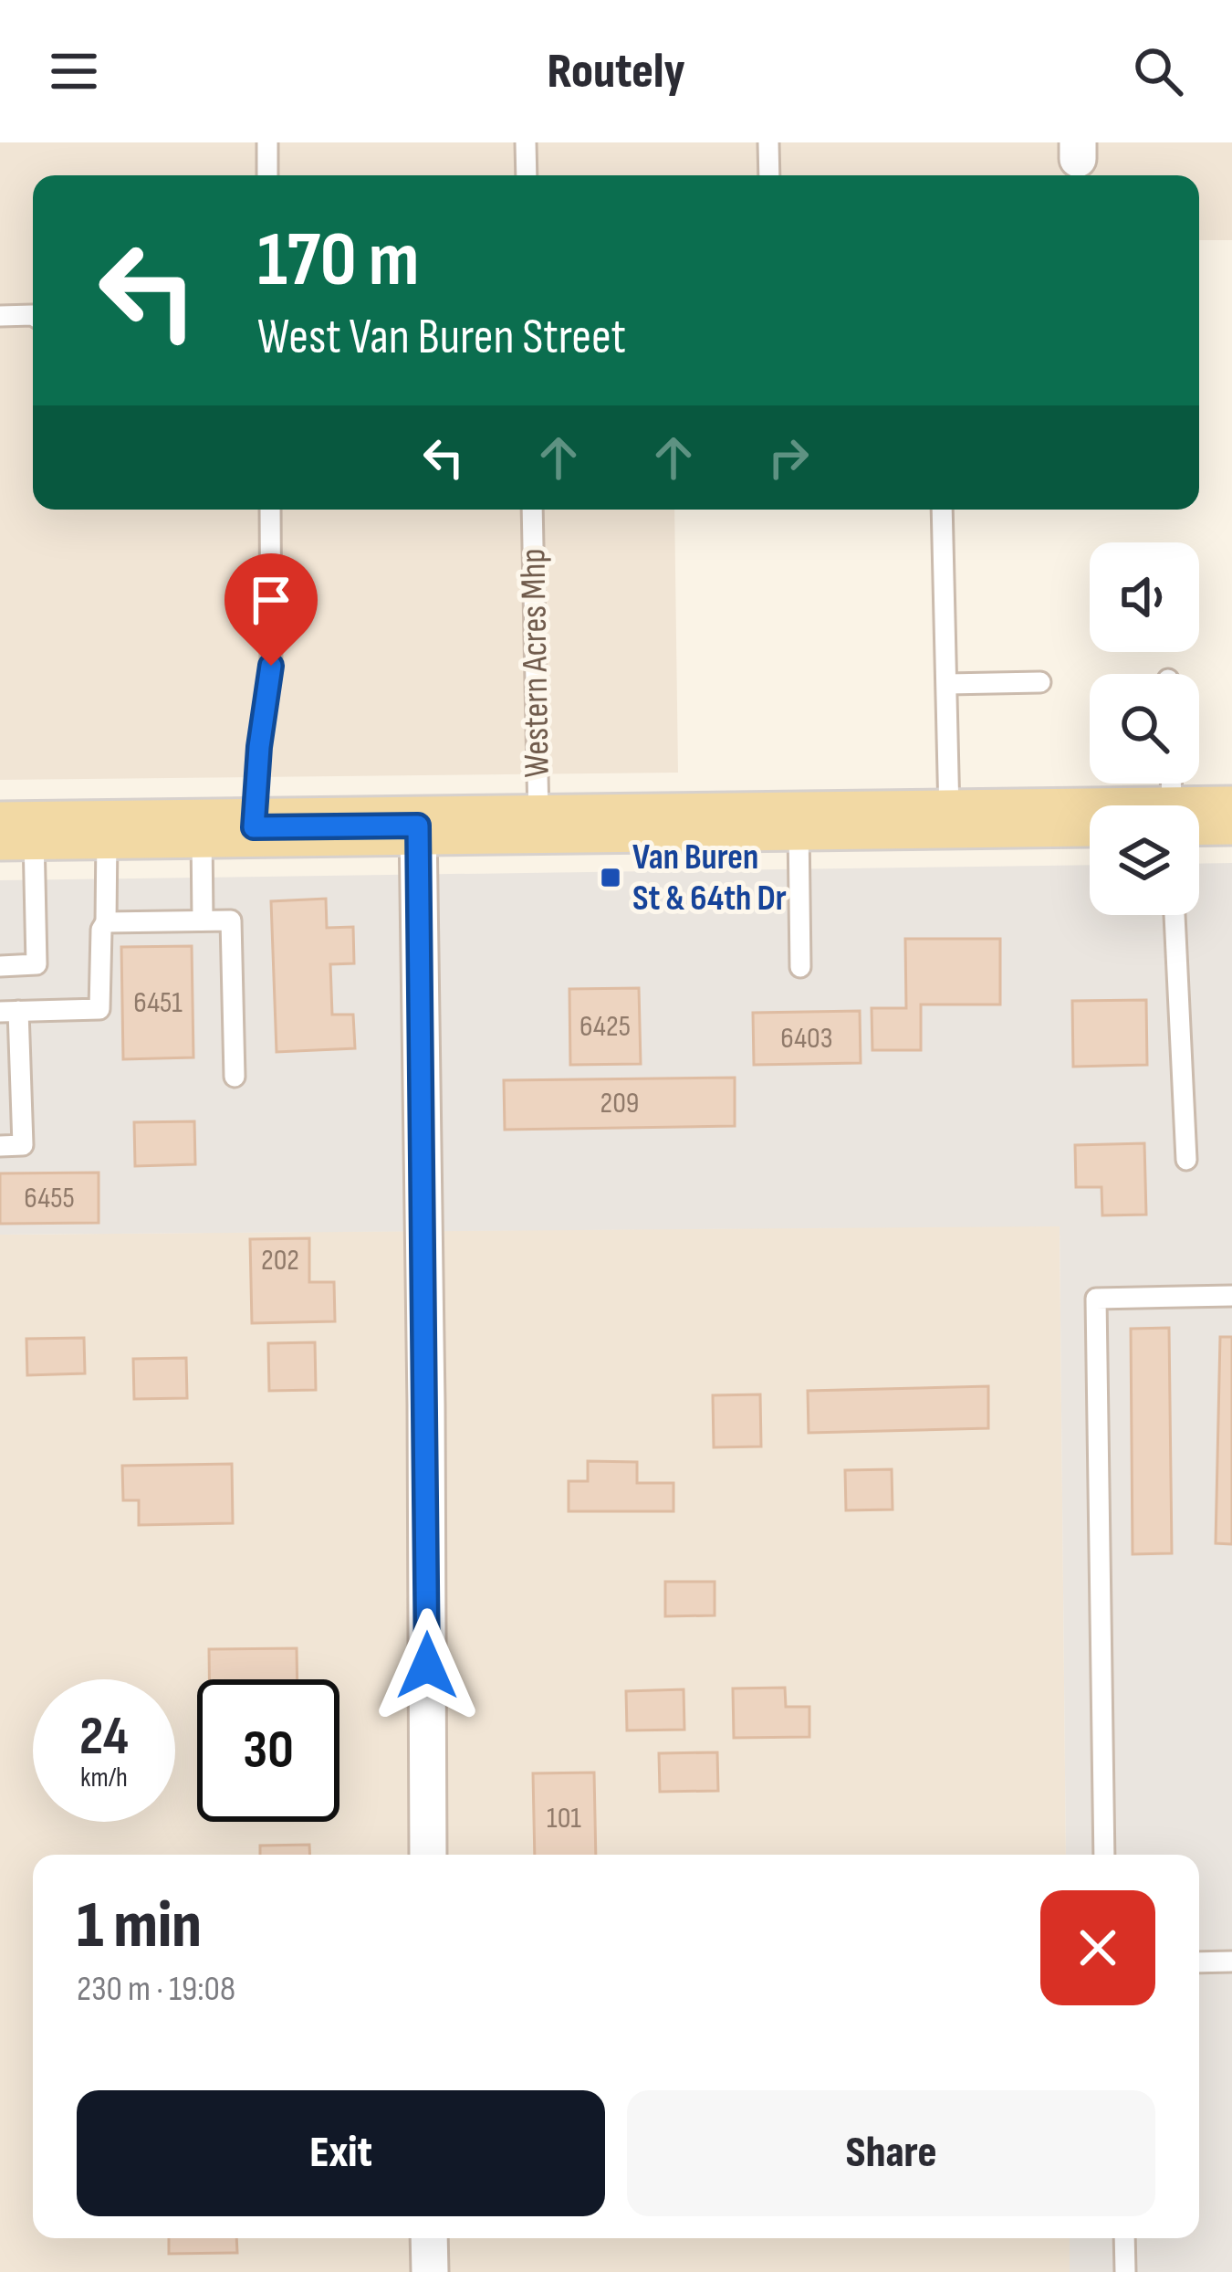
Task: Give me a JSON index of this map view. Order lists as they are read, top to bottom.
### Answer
{
  "streets": {
    "lane": ["Western Acres Mhp"]
  },
  "places": {
    "transit": ["Van Buren St & 64th Dr"]
  },
  "house_numbers": [
    "6451",
    "6425",
    "6403",
    "209",
    "6455",
    "202",
    "101"
  ],
  "page": {
    "header": "Routely",
    "turn": ["170 m", "West Van Buren Street"],
    "speed": "24 km/h",
    "limit": "30",
    "heading": ["1 min", "230 m · 19:08"],
    "buttons": ["Exit", "Share"]
  }
}
